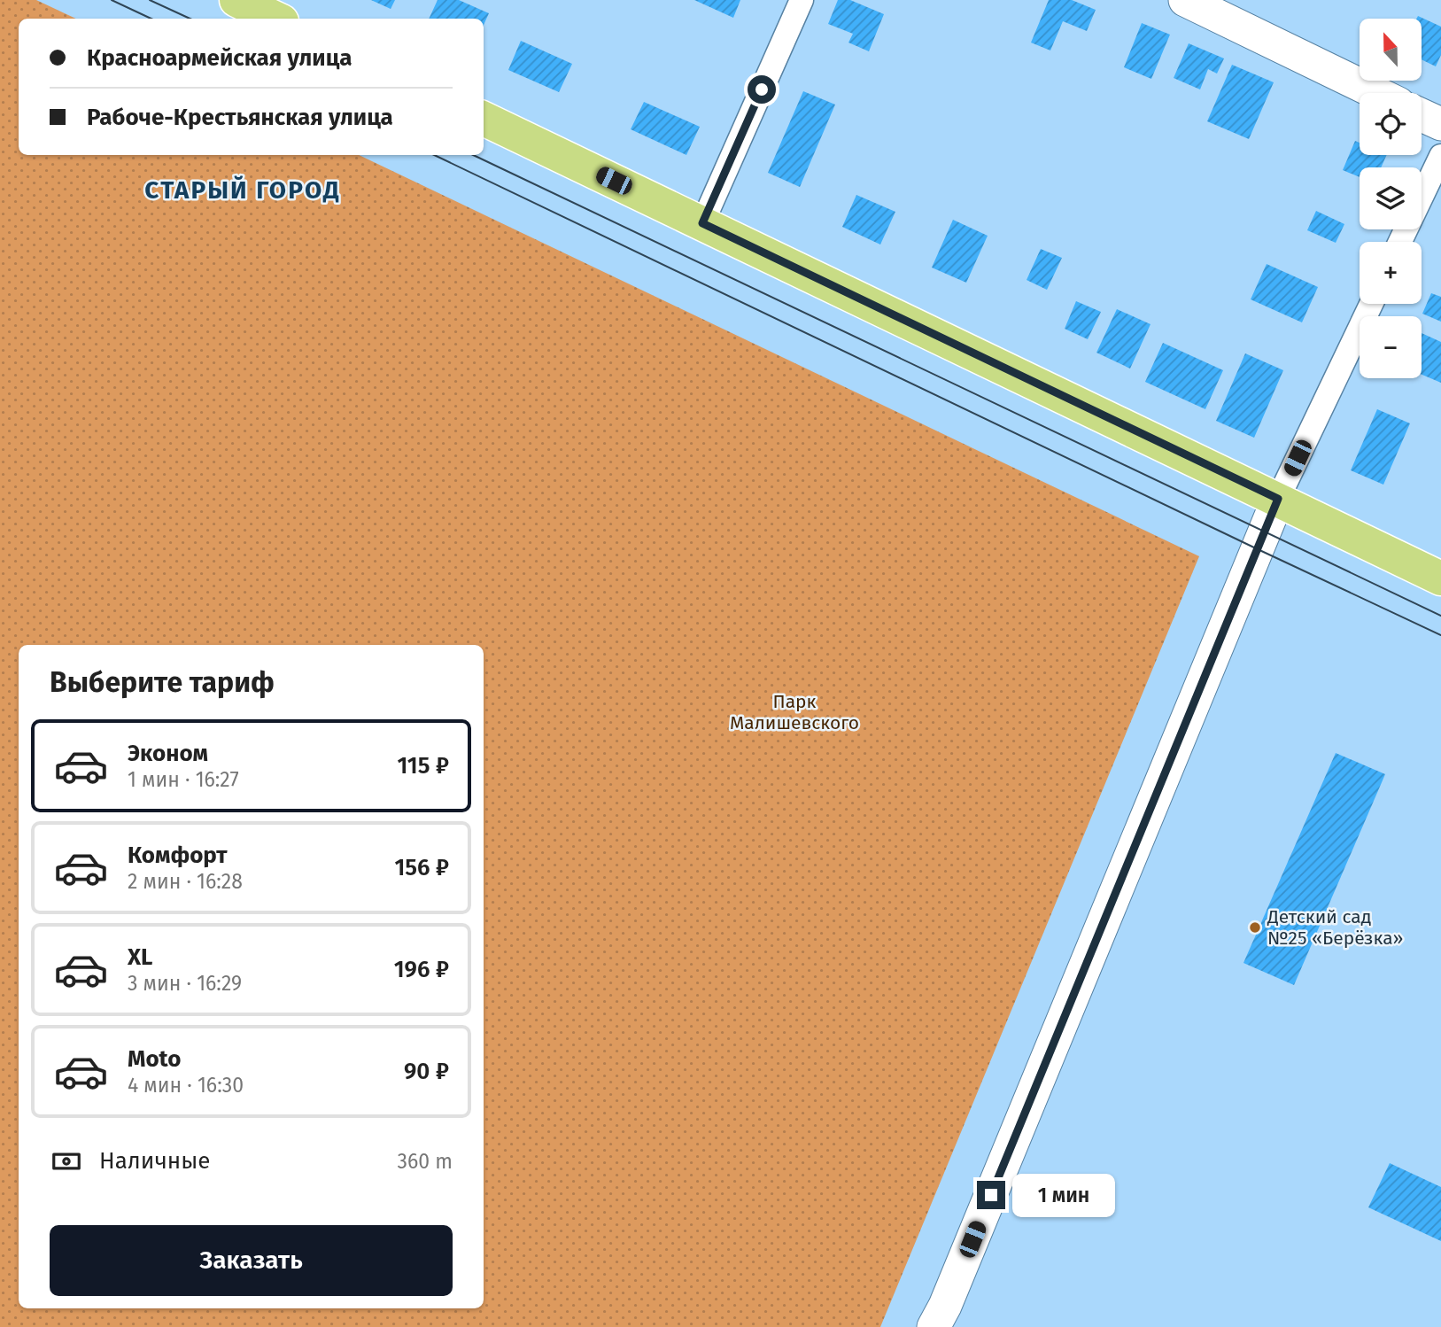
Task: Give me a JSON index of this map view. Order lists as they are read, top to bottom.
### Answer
{
  "districts": ["СТАРЫЙ ГОРОД"],
  "parks": ["Парк Малишевского"],
  "places": ["Детский сад №25 «Берёзка»"],
  "north": "top",
  "page": {
    "map_buttons": ["+", "−"],
    "banner": ["Красноармейская улица", "Рабоче-Крестьянская улица"],
    "heading": "Выберите тариф",
    "list": [
      {
        "name": "Эконом",
        "note": "1 мин · 16:27",
        "value": "115 ₽"
      },
      {
        "name": "Комфорт",
        "note": "2 мин · 16:28",
        "value": "156 ₽"
      },
      {
        "name": "XL",
        "note": "3 мин · 16:29",
        "value": "196 ₽"
      },
      {
        "name": "Moto",
        "note": "4 мин · 16:30",
        "value": "90 ₽"
      }
    ],
    "pay": ["Наличные", "360 m"],
    "bubble": "1 мин",
    "buttons": "Заказать"
  }
}
